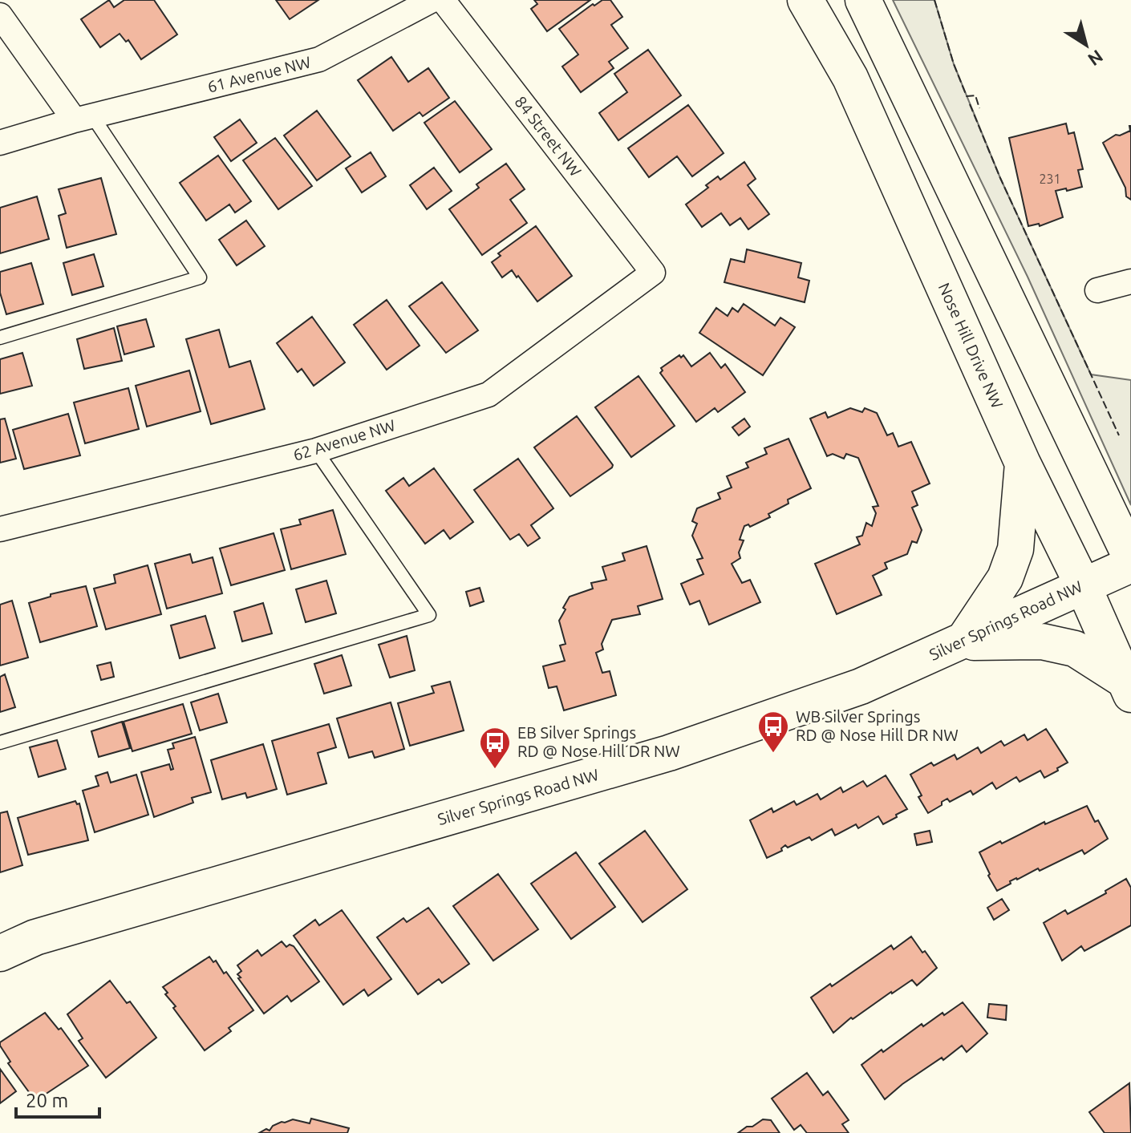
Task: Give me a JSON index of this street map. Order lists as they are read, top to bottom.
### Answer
{
  "streets": {
    "main road": ["Nose Hill Drive NW", "Silver Springs Road NW"],
    "street": ["61 Avenue NW", "84 Street NW", "62 Avenue NW"]
  },
  "crossings": [
    ["84 Street NW", "62 Avenue NW"],
    ["Nose Hill Drive NW", "Silver Springs Road NW"]
  ],
  "places": {
    "bus stop": ["WB Silver Springs RD @ Nose Hill DR NW", "EB Silver Springs RD @ Nose Hill DR NW"]
  },
  "house_numbers": ["231"],
  "scale_bar": "20 m",
  "north": "bottom right"
}
